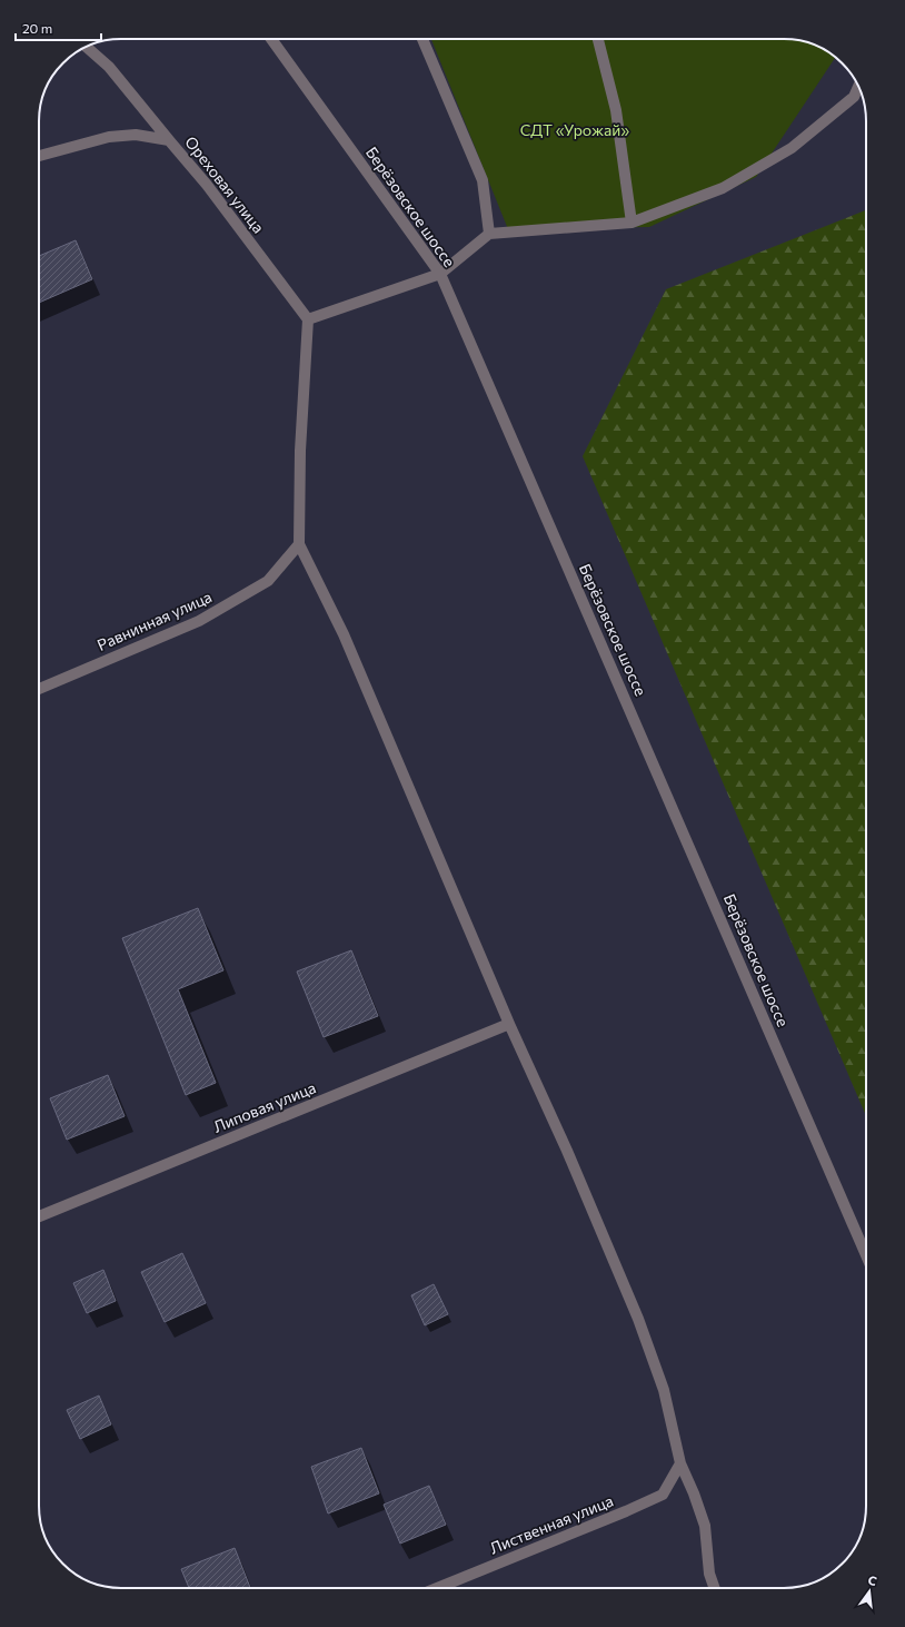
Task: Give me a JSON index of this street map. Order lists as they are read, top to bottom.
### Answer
{
  "streets": {
    "street": [
      "Ореховая улица",
      "Берёзовское шоссе",
      "Равнинная улица",
      "Липовая улица",
      "Лиственная улица"
    ]
  },
  "parks": ["СДТ «Урожай»"],
  "scale_bar": "20 m",
  "north": "top"
}
